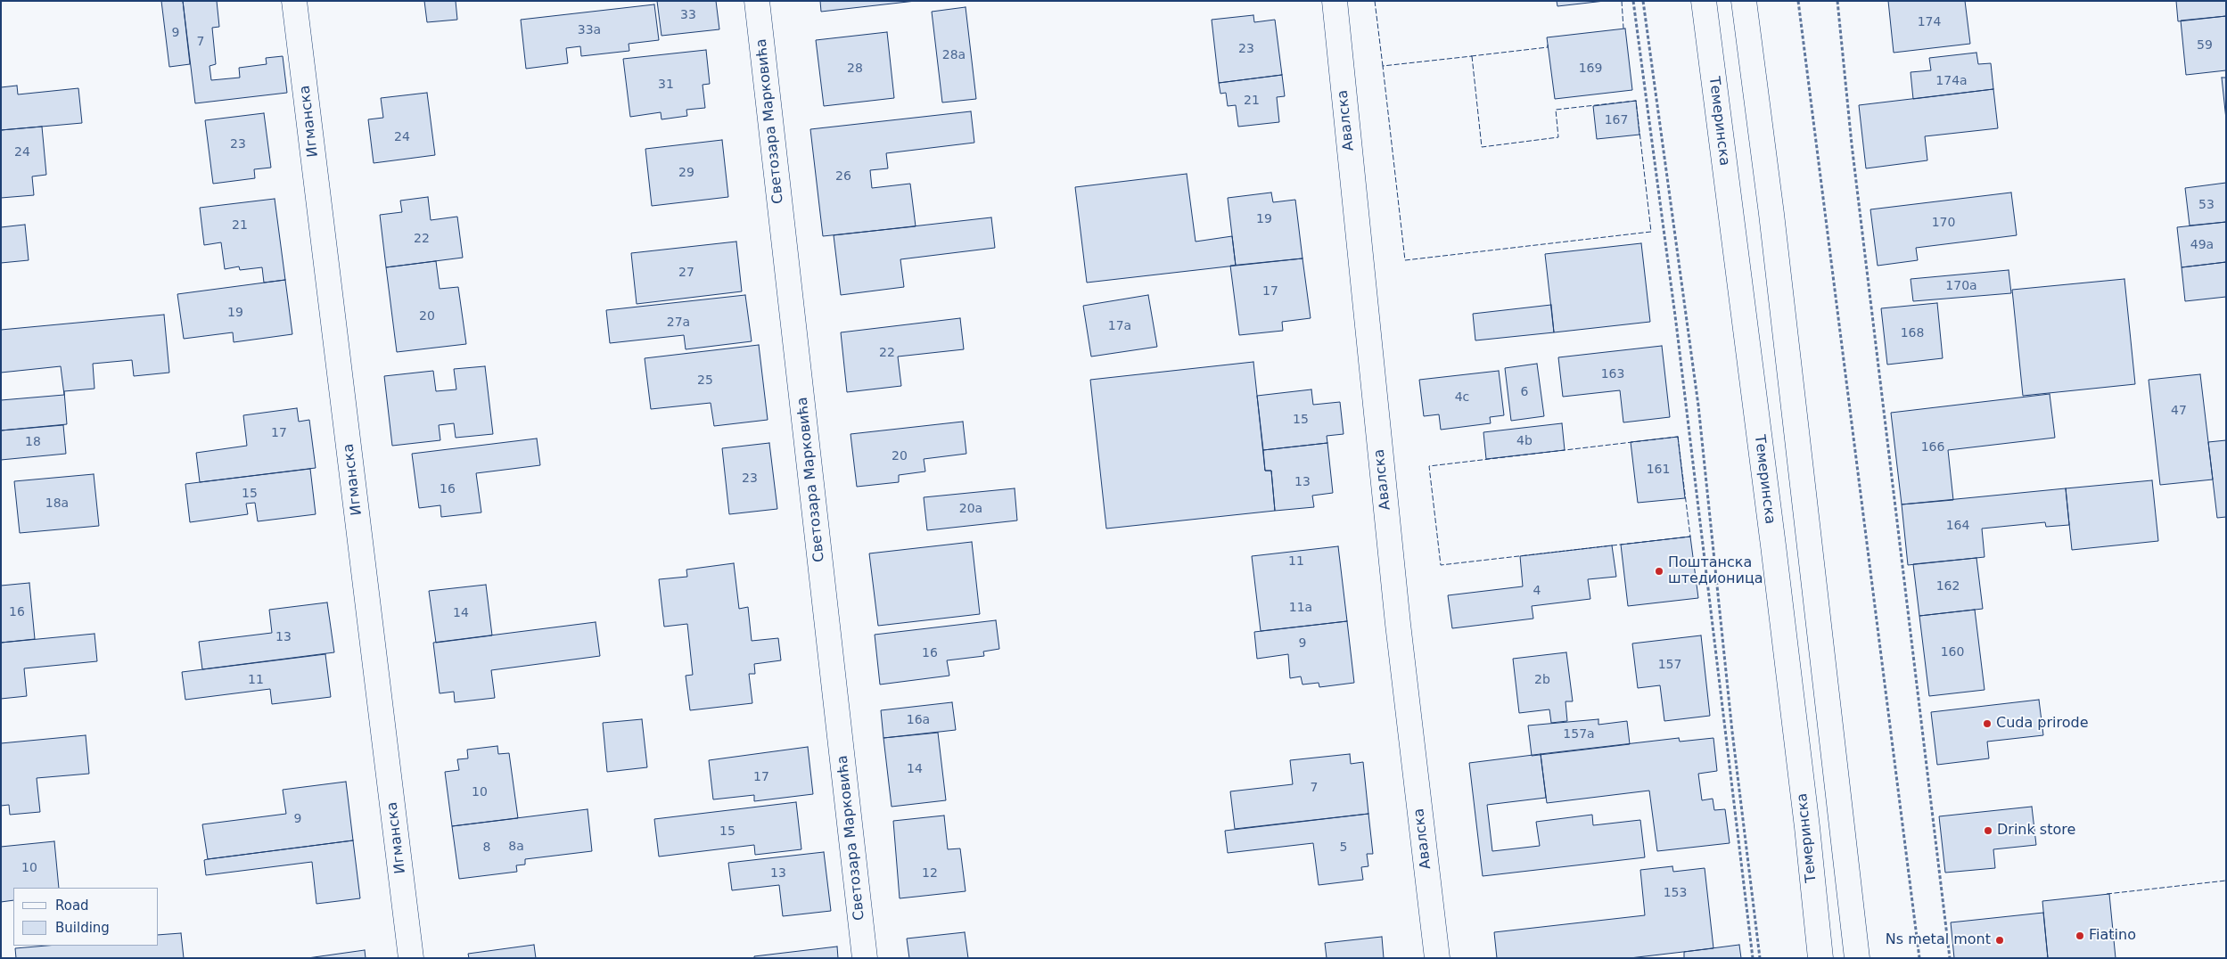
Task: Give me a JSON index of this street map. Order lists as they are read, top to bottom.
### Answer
{
  "streets": {
    "street": [
      "Авалска",
      "Игманска",
      "Светозара Марковића",
      "Темеринска"
    ]
  },
  "places": [
    "Поштанска штедионица",
    "Cuda prirode",
    "Drink store",
    "Fiatino",
    "Ns metal mont"
  ],
  "house_numbers": [
    "33",
    "174",
    "33a",
    "9",
    "7",
    "59",
    "23",
    "28a",
    "28",
    "169",
    "174a",
    "31",
    "21",
    "167",
    "24",
    "23",
    "24",
    "29",
    "26",
    "53",
    "19",
    "170",
    "21",
    "22",
    "49a",
    "27",
    "170a",
    "17",
    "19",
    "20",
    "27a",
    "17a",
    "168",
    "22",
    "163",
    "25",
    "6",
    "4c",
    "47",
    "15",
    "17",
    "4b",
    "18",
    "166",
    "20",
    "161",
    "23",
    "13",
    "16",
    "15",
    "18a",
    "20a",
    "164",
    "11",
    "162",
    "4",
    "11a",
    "16",
    "14",
    "13",
    "9",
    "160",
    "16",
    "157",
    "11",
    "2b",
    "16a",
    "157a",
    "14",
    "17",
    "7",
    "10",
    "9",
    "15",
    "8a",
    "8",
    "5",
    "10",
    "13",
    "12",
    "153"
  ],
  "legend": ["Road", "Building"]
}
